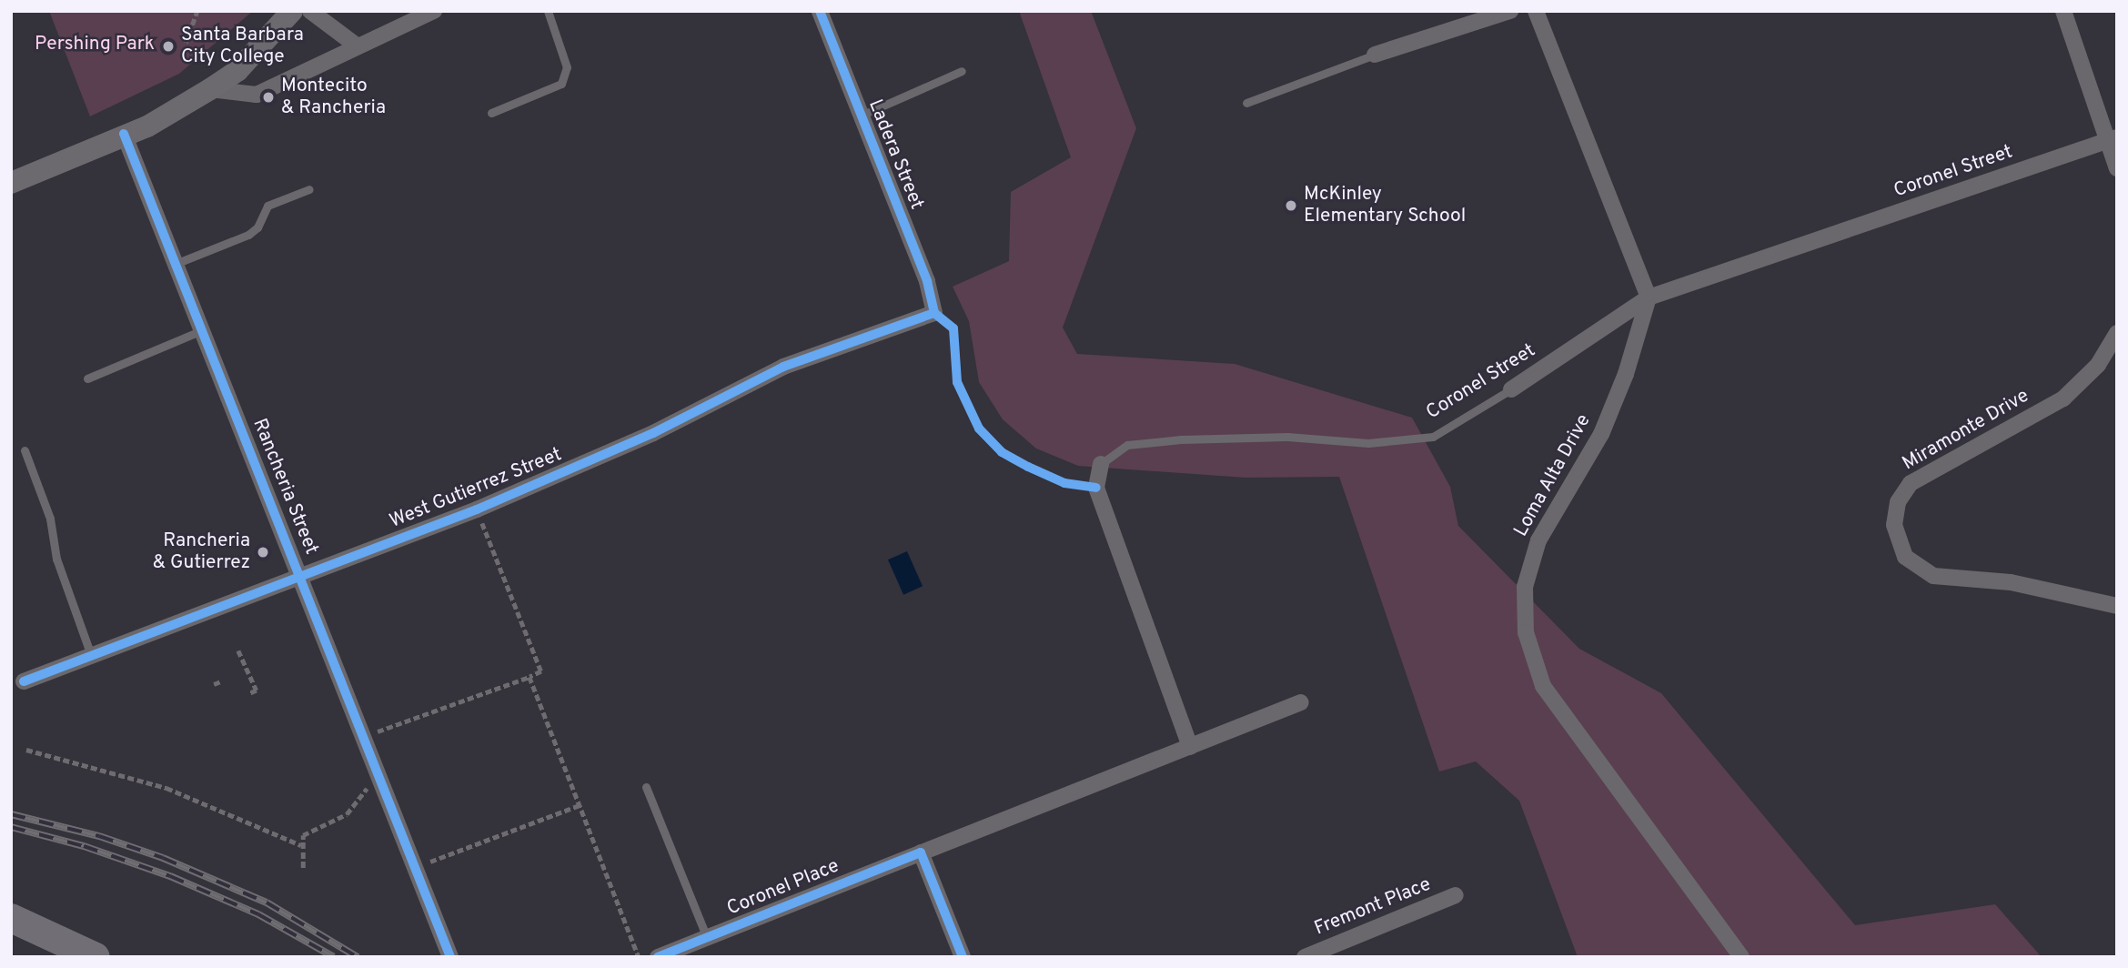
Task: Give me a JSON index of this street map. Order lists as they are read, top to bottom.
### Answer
{
  "streets": {
    "street": [
      "Ladera Street",
      "Coronel Street",
      "Miramonte Drive",
      "Loma Alta Drive",
      "Rancheria Street",
      "West Gutierrez Street",
      "Coronel Place",
      "Fremont Place"
    ]
  },
  "crossings": [
    ["Ladera Street", "West Gutierrez Street"],
    ["Coronel Street", "Loma Alta Drive"],
    ["Coronel Street", "Coronel Place"],
    ["Rancheria Street", "West Gutierrez Street"]
  ],
  "parks": ["Pershing Park"],
  "places": [
    "Santa Barbara City College",
    "Montecito & Rancheria",
    "McKinley Elementary School",
    "Rancheria & Gutierrez"
  ]
}
